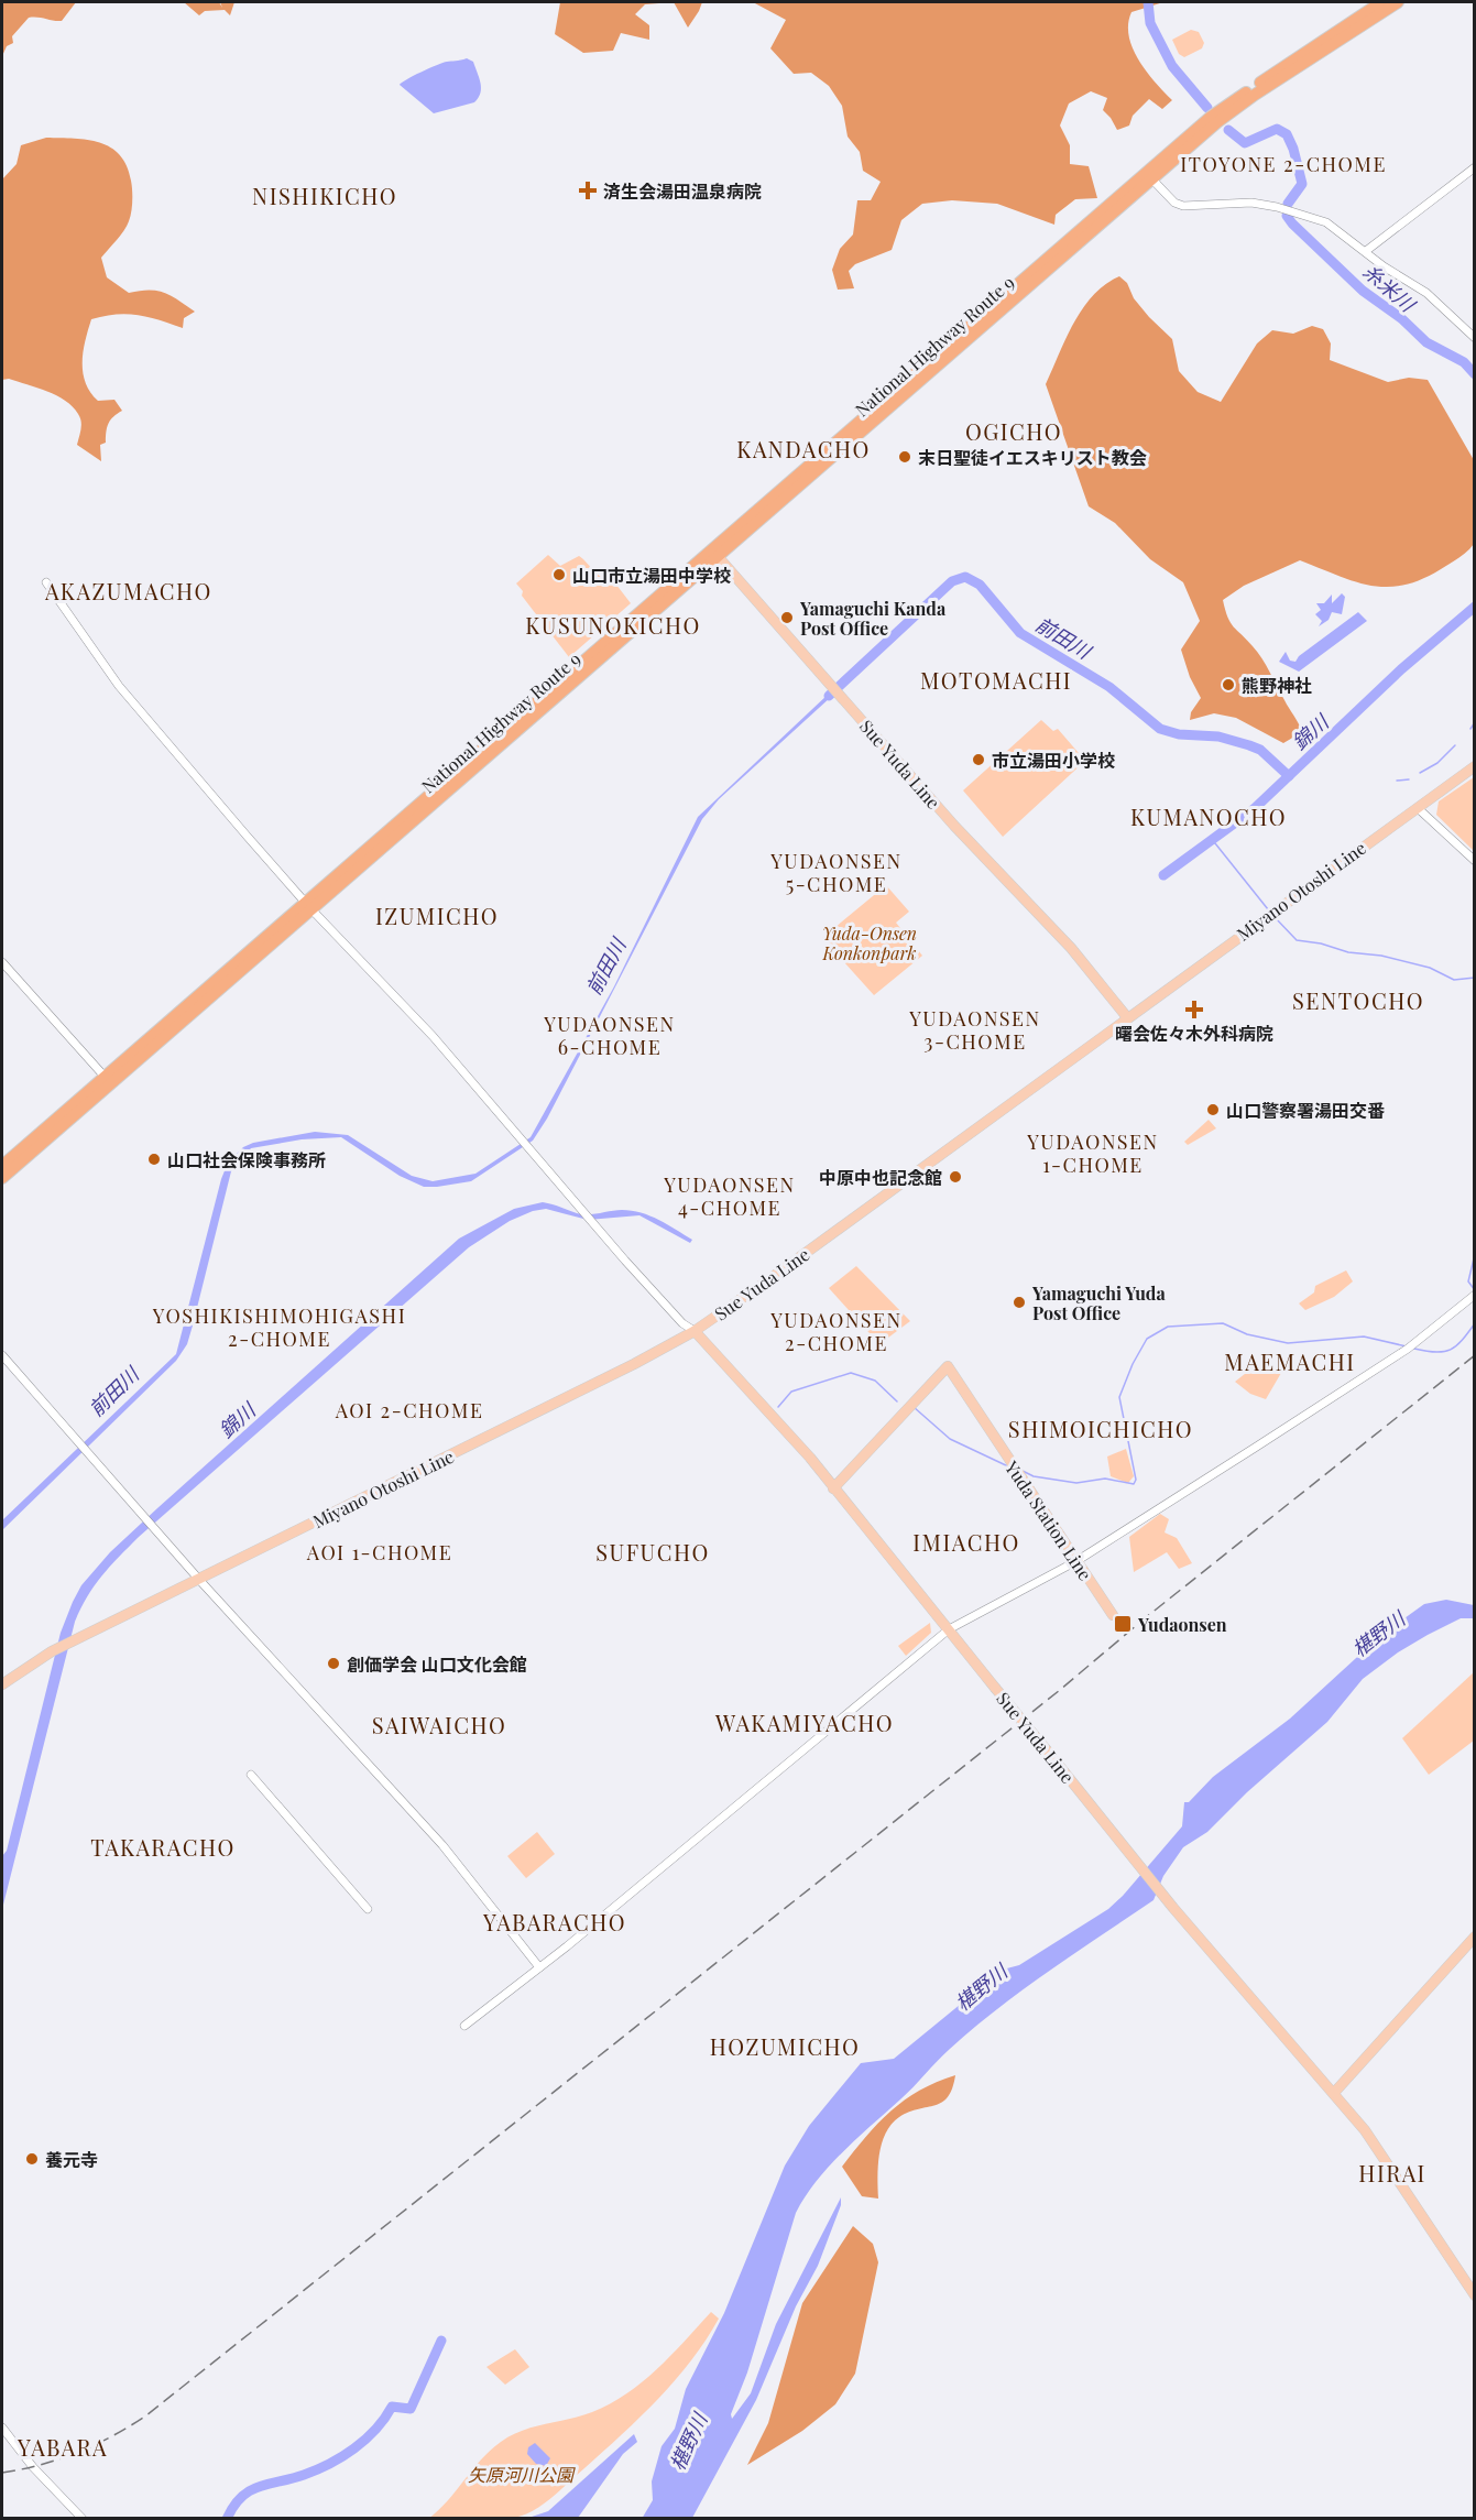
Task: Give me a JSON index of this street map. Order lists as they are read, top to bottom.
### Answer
{
  "streets": {
    "highway": ["National Highway Route 9"],
    "main road": ["Sue Yuda Line", "Miyano Otoshi Line", "Yuda Station Line"]
  },
  "crossings": [
    ["National Highway Route 9", "Sue Yuda Line"],
    ["Sue Yuda Line", "Miyano Otoshi Line"],
    ["Sue Yuda Line", "Yuda Station Line"]
  ],
  "districts": [
    "ITOYONE 2-CHOME",
    "NISHIKICHO",
    "OGICHO",
    "KANDACHO",
    "AKAZUMACHO",
    "KUSUNOKICHO",
    "MOTOMACHI",
    "KUMANOCHO",
    "YUDAONSEN 5-CHOME",
    "IZUMICHO",
    "SENTOCHO",
    "YUDAONSEN 3-CHOME",
    "YUDAONSEN 6-CHOME",
    "YUDAONSEN 1-CHOME",
    "YUDAONSEN 4-CHOME",
    "YOSHIKISHIMOHIGASHI 2-CHOME",
    "YUDAONSEN 2-CHOME",
    "MAEMACHI",
    "AOI 2-CHOME",
    "SHIMOICHICHO",
    "IMIACHO",
    "SUFUCHO",
    "AOI 1-CHOME",
    "WAKAMIYACHO",
    "SAIWAICHO",
    "TAKARACHO",
    "YABARACHO",
    "HOZUMICHO",
    "HIRAI",
    "YABARA"
  ],
  "water": [
    "糸米川",
    "前田川",
    "錦川",
    "椹野川"
  ],
  "parks": ["Yuda-Onsen Konkonpark", "矢原河川公園"],
  "places": {
    "health": ["済生会湯田温泉病院", "曙会佐々木外科病院"],
    "other": [
      "末日聖徒イエスキリスト教会",
      "山口市立湯田中学校",
      "Yamaguchi Kanda Post Office",
      "熊野神社",
      "市立湯田小学校",
      "山口警察署湯田交番",
      "山口社会保険事務所",
      "中原中也記念館",
      "Yamaguchi Yuda Post Office",
      "創価学会 山口文化会館",
      "養元寺"
    ],
    "transit": ["Yudaonsen"]
  }
}
